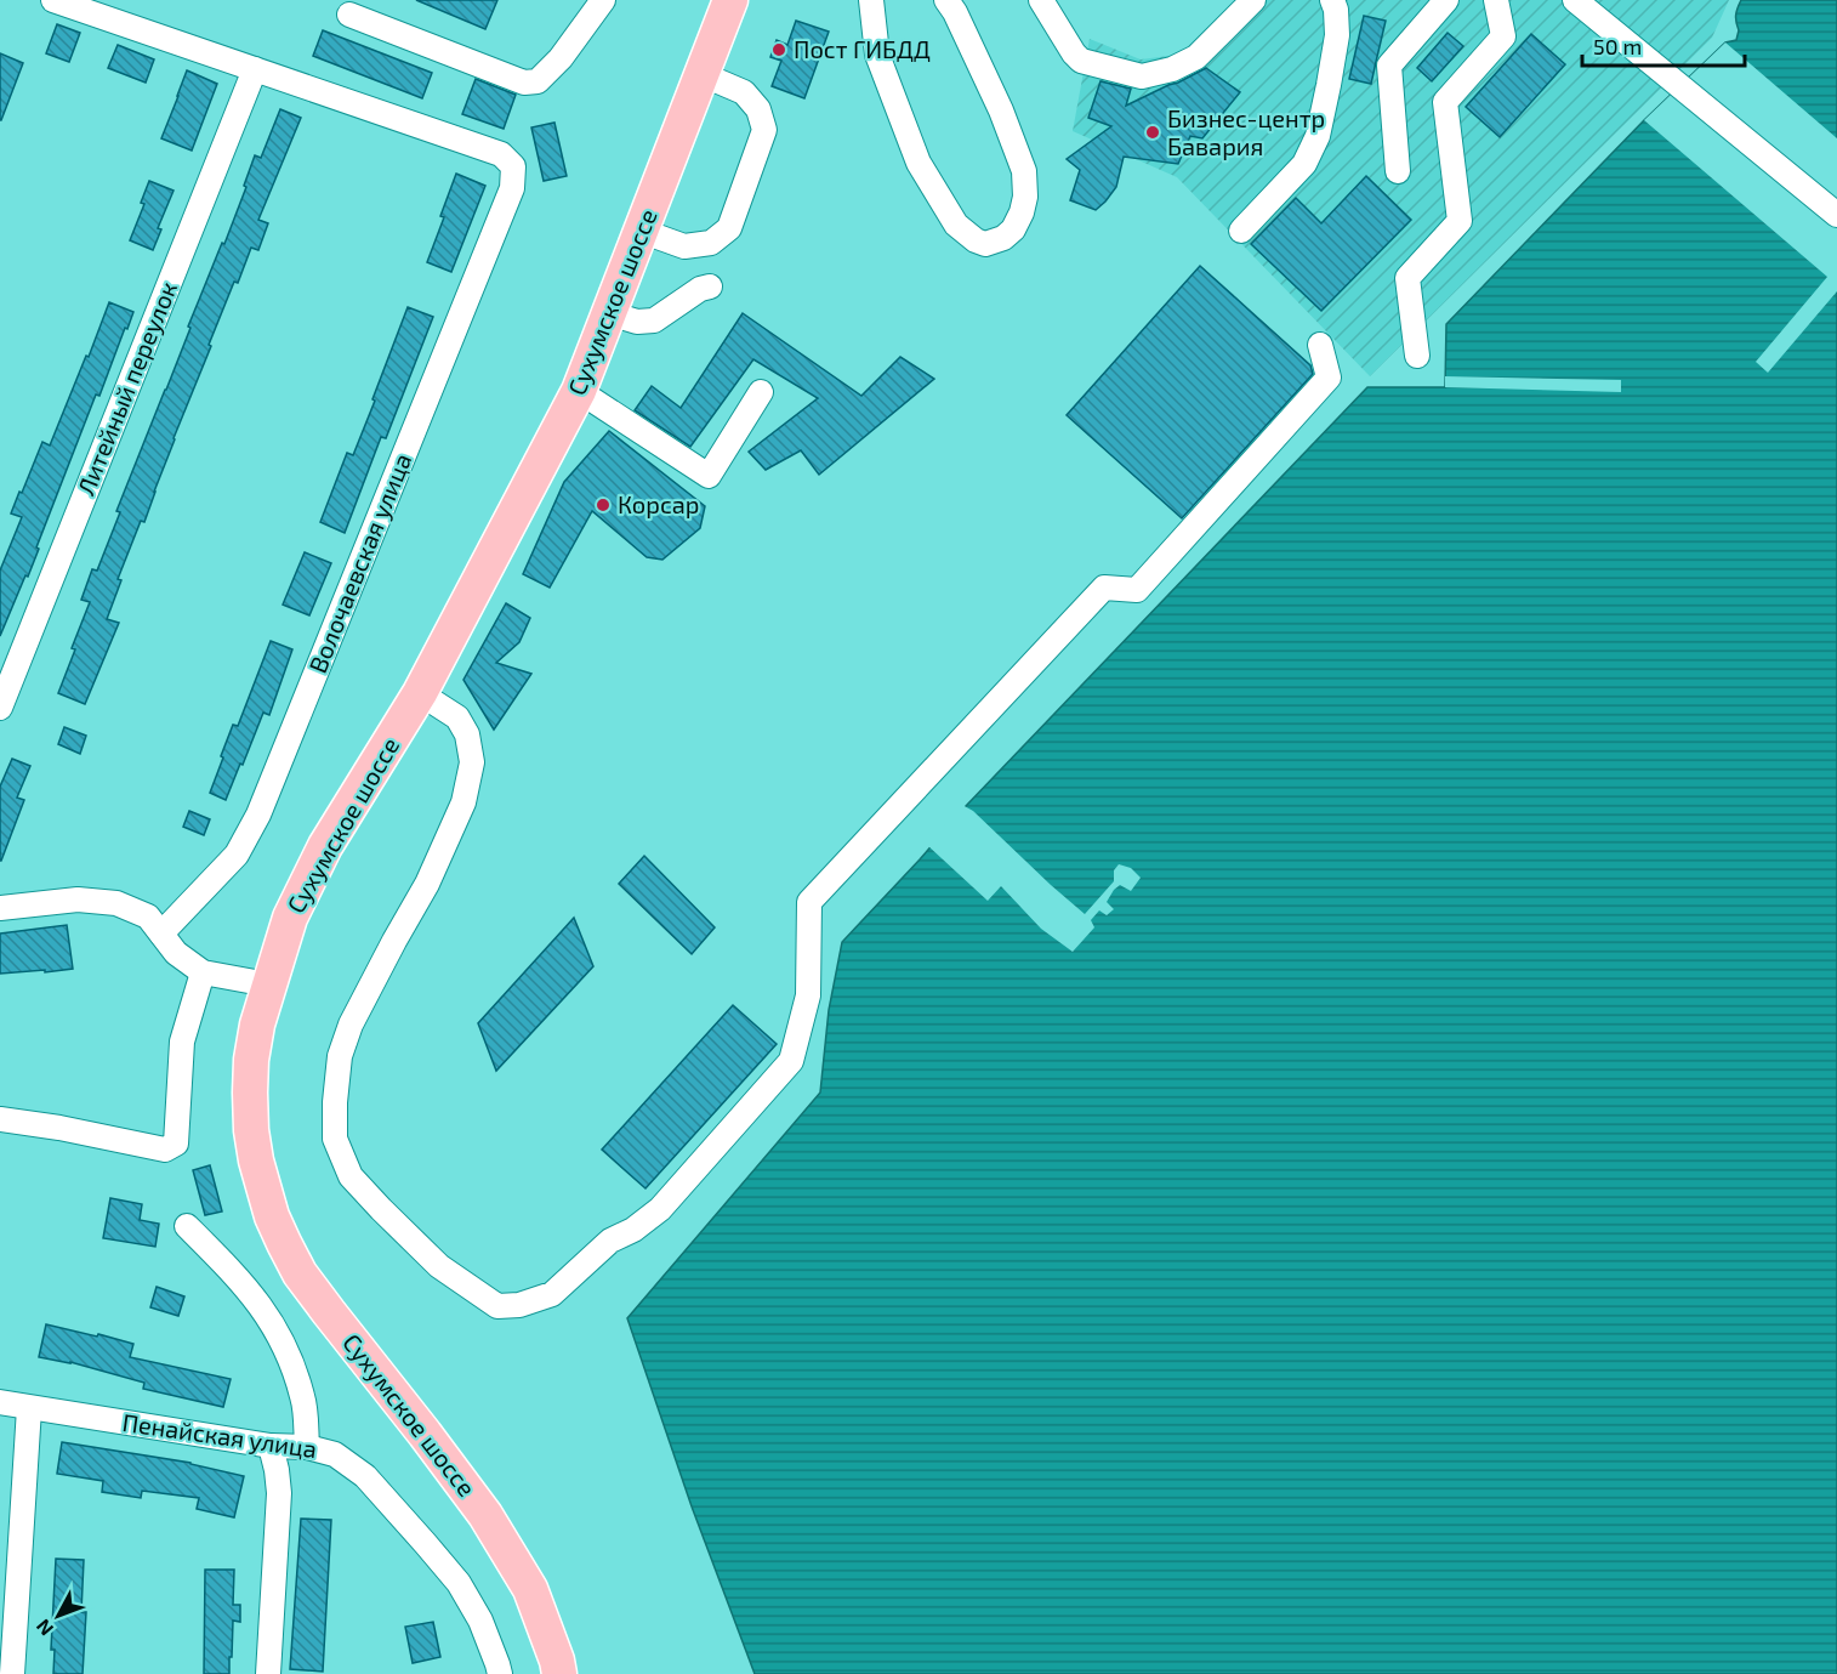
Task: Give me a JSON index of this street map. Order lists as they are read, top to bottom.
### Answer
{
  "streets": {
    "highway": ["Сухумское шоссе"],
    "street": ["Литейный переулок", "Волочаевская улица", "Пенайская улица"]
  },
  "crossings": [
    ["Литейный переулок", "Волочаевская улица"]
  ],
  "places": ["Пост ГИБДД", "Бизнес-центр Бавария", "Корсар"],
  "scale_bar": "50 m",
  "north": "bottom left"
}
